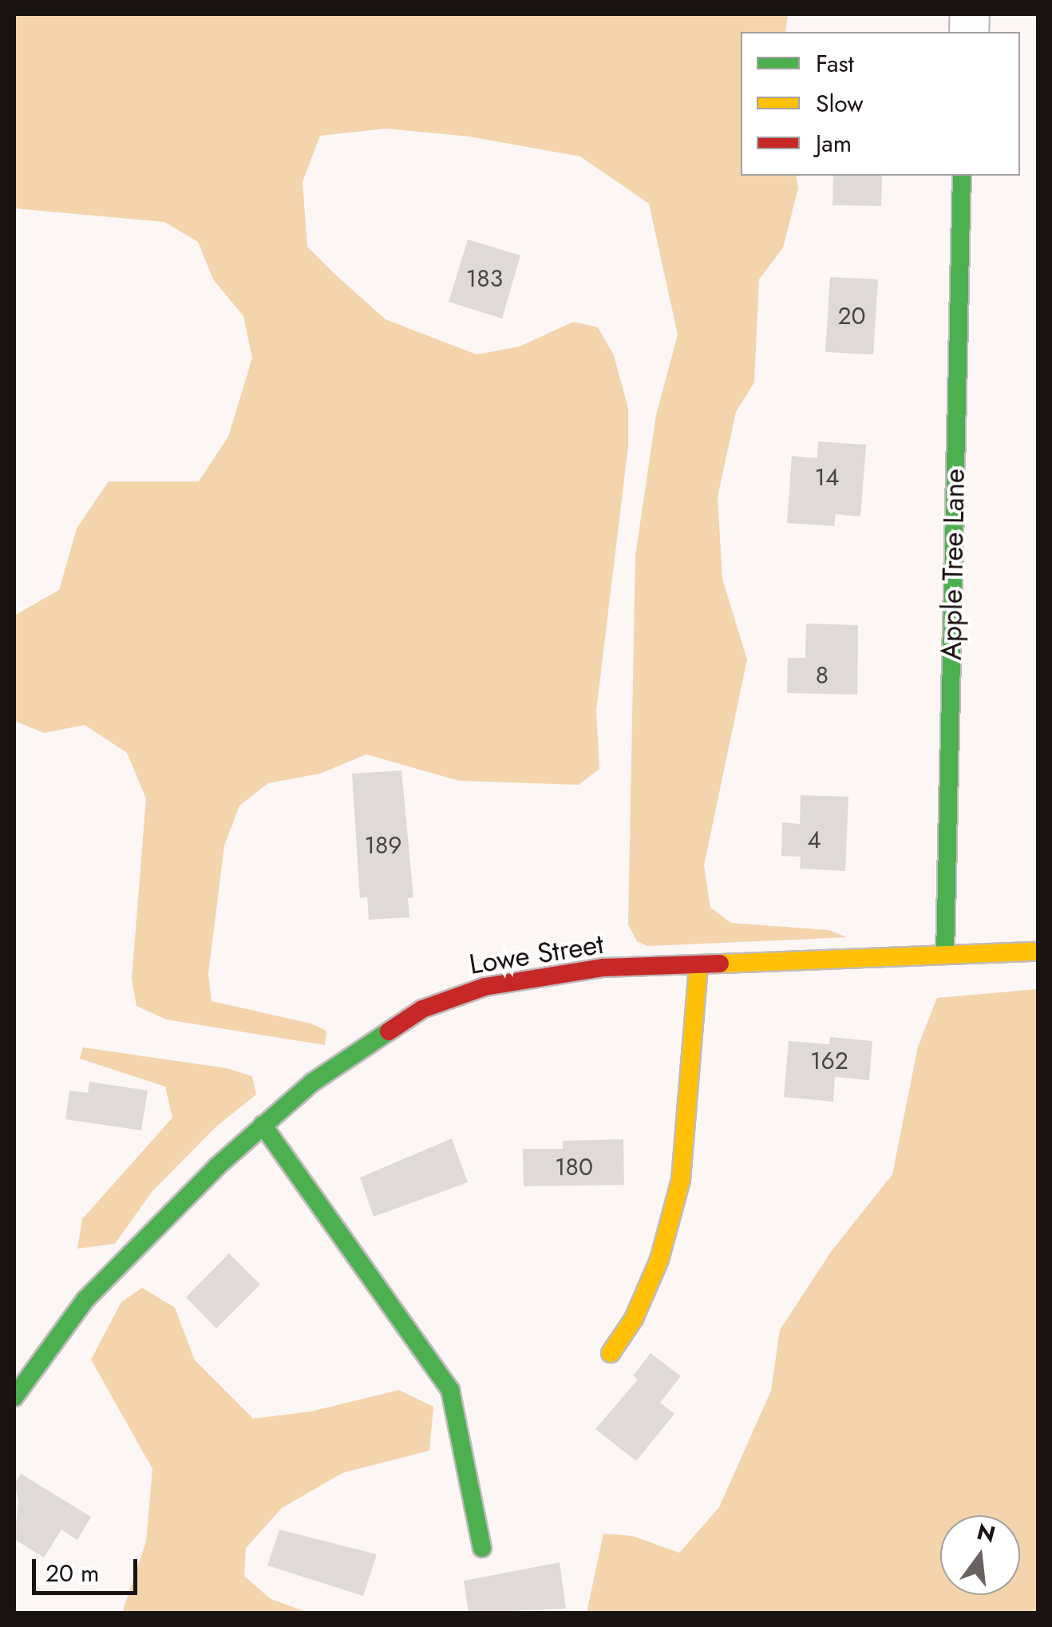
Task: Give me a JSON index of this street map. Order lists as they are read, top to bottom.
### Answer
{
  "streets": {
    "street": ["Apple Tree Lane", "Lowe Street"]
  },
  "crossings": [
    ["Apple Tree Lane", "Lowe Street"]
  ],
  "house_numbers": [
    "183",
    "20",
    "14",
    "8",
    "4",
    "189",
    "162",
    "180"
  ],
  "legend": ["Fast", "Slow", "Jam"],
  "scale_bar": "20 m",
  "north": "top"
}
